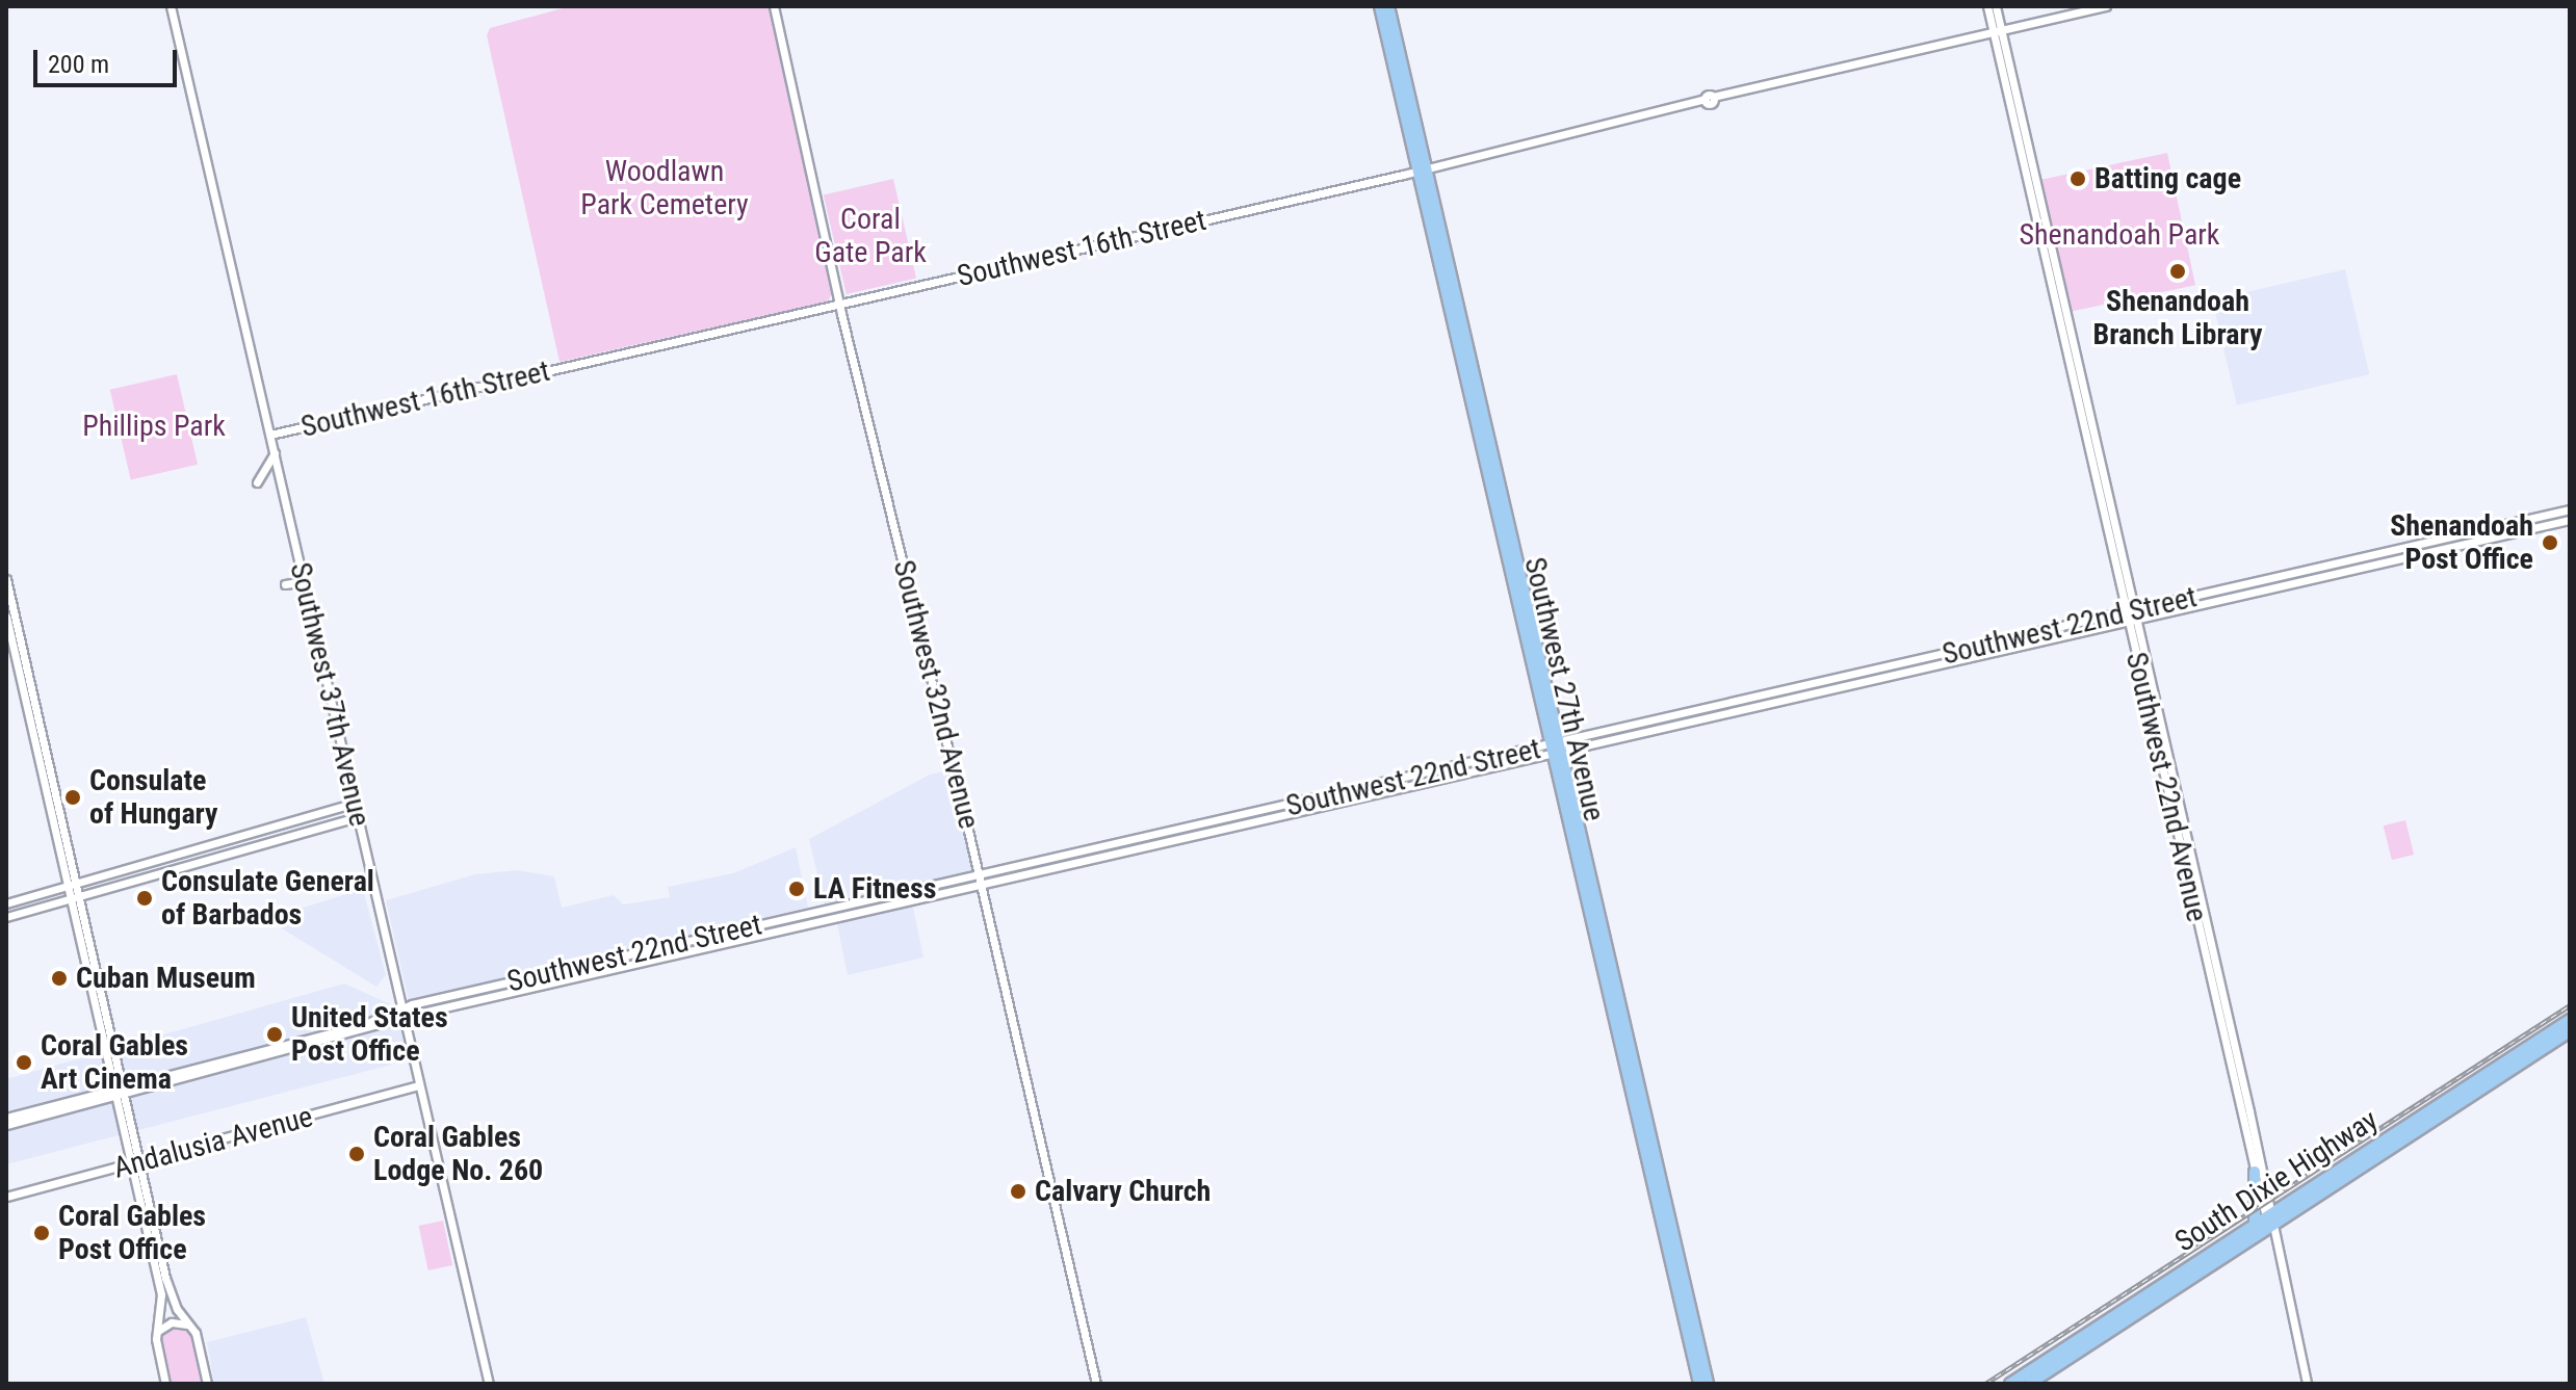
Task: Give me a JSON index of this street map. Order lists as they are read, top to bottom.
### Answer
{
  "streets": {
    "highway": ["Southwest 27th Avenue", "South Dixie Highway"],
    "main road": [
      "Southwest 16th Street",
      "Southwest 22nd Street",
      "Southwest 37th Avenue",
      "Southwest 32nd Avenue",
      "Southwest 22nd Avenue",
      "Andalusia Avenue"
    ]
  },
  "crossings": [
    ["Southwest 16th Street", "Southwest 27th Avenue"],
    ["Southwest 16th Street", "Southwest 37th Avenue"],
    ["Southwest 16th Street", "Southwest 32nd Avenue"],
    ["Southwest 16th Street", "Southwest 22nd Avenue"],
    ["Southwest 22nd Street", "Southwest 27th Avenue"],
    ["Southwest 22nd Street", "Southwest 37th Avenue"],
    ["Southwest 22nd Street", "Southwest 32nd Avenue"],
    ["Southwest 22nd Street", "Southwest 22nd Avenue"],
    ["Southwest 37th Avenue", "Andalusia Avenue"],
    ["Southwest 22nd Avenue", "South Dixie Highway"]
  ],
  "parks": [
    "Woodlawn Park Cemetery",
    "Coral Gate Park",
    "Shenandoah Park",
    "Phillips Park"
  ],
  "places": [
    "Batting cage",
    "Shenandoah Branch Library",
    "Shenandoah Post Office",
    "Consulate of Hungary",
    "LA Fitness",
    "Consulate General of Barbados",
    "Cuban Museum",
    "United States Post Office",
    "Coral Gables Art Cinema",
    "Coral Gables Lodge No. 260",
    "Calvary Church",
    "Coral Gables Post Office"
  ],
  "scale_bar": "200 m"
}
